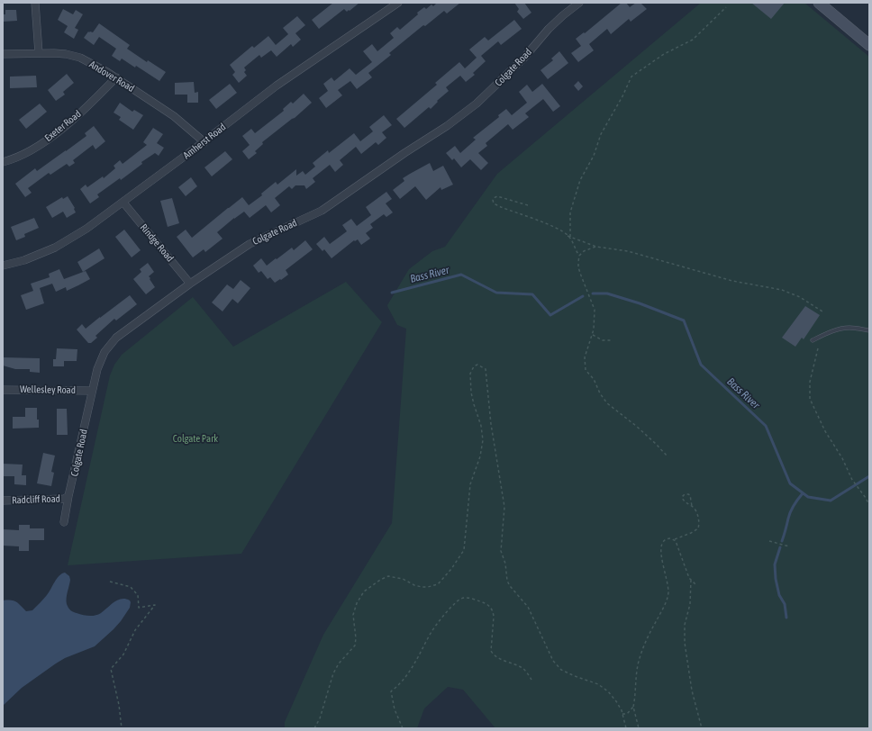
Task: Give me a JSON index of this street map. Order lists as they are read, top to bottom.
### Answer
{
  "streets": {
    "street": [
      "Colgate Road",
      "Andover Road",
      "Exeter Road",
      "Amherst Road",
      "Rindge Road",
      "Wellesley Road",
      "Radcliff Road"
    ]
  },
  "crossings": [
    ["Colgate Road", "Rindge Road"],
    ["Colgate Road", "Wellesley Road"],
    ["Colgate Road", "Radcliff Road"],
    ["Andover Road", "Exeter Road"],
    ["Andover Road", "Amherst Road"],
    ["Amherst Road", "Rindge Road"]
  ],
  "water": ["Bass River"],
  "parks": ["Colgate Park"]
}
